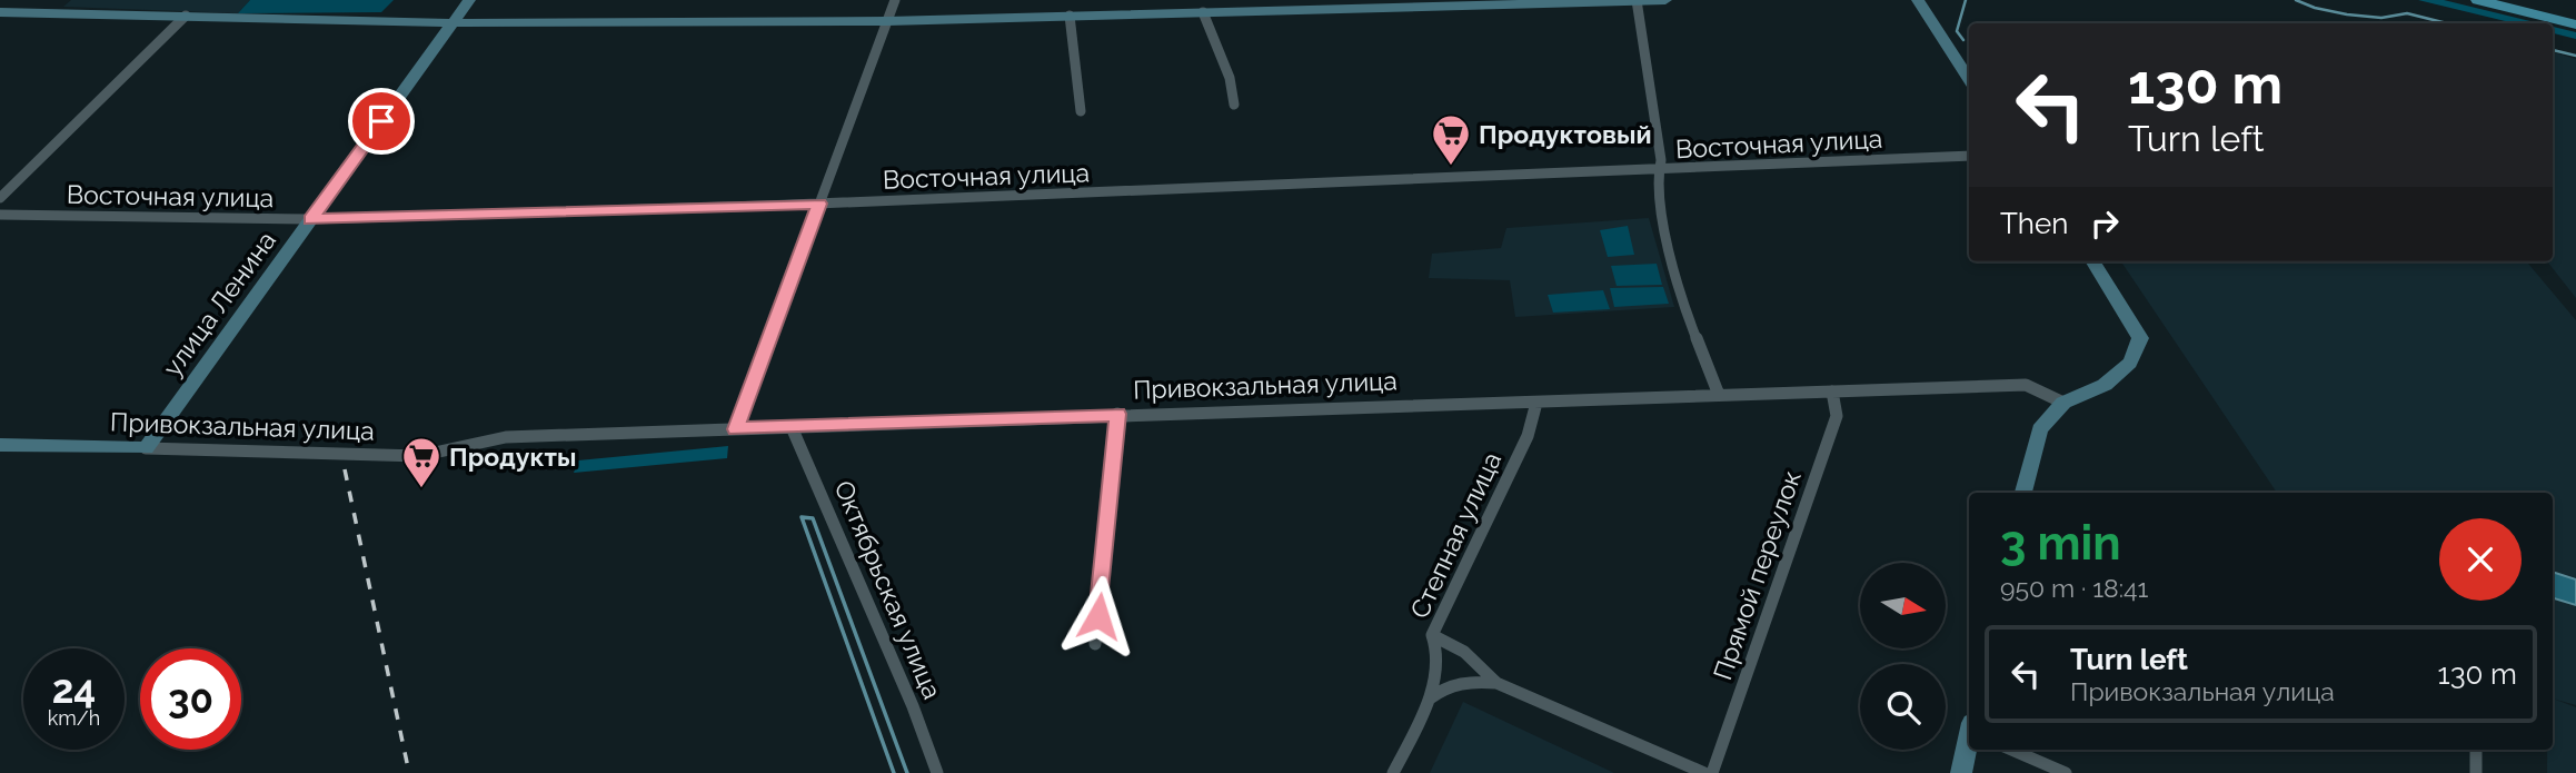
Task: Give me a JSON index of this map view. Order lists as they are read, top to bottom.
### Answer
{
  "streets": {
    "street": [
      "Восточная улица",
      "улица Ленина",
      "Привокзальная улица",
      "Степная улица",
      "Прямой переулок",
      "Октябрьская улица"
    ]
  },
  "crossings": [
    ["Восточная улица", "улица Ленина"],
    ["улица Ленина", "Привокзальная улица"],
    ["Привокзальная улица", "Степная улица"],
    ["Привокзальная улица", "Прямой переулок"],
    ["Привокзальная улица", "Октябрьская улица"]
  ],
  "places": {
    "supermarket": ["Продуктовый", "Продукты"]
  },
  "north": "right",
  "page": {
    "turn": ["130 m", "Turn left"],
    "then": "Then",
    "heading": ["3 min", "950 m · 18:41"],
    "list": [
      {
        "name": "Turn left",
        "note": "Привокзальная улица",
        "value": "130 m"
      }
    ],
    "speed": "24 km/h",
    "limit": "30"
  }
}
